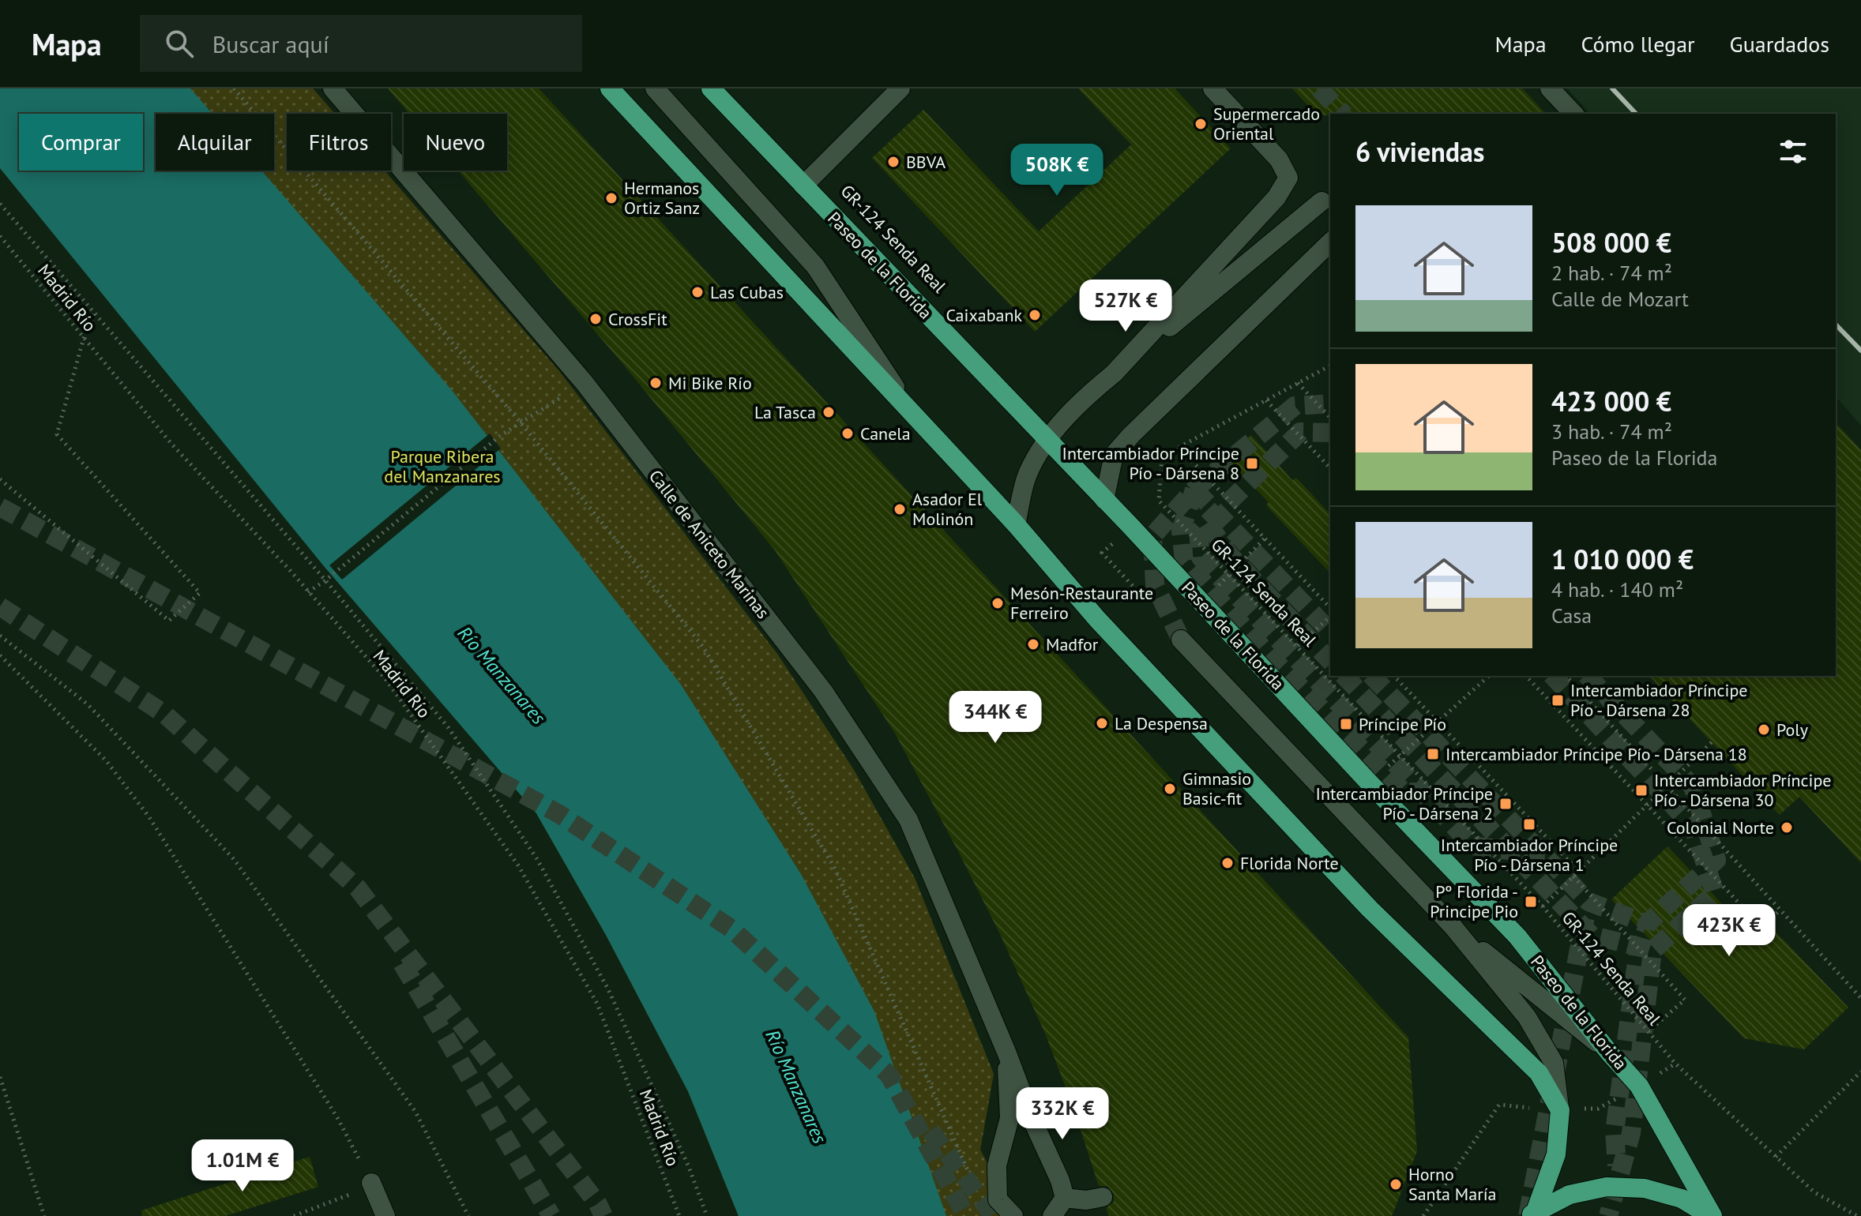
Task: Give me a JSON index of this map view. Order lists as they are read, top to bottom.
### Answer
{
  "streets": {
    "main road": ["Paseo de la Florida"],
    "street": ["Calle de Aniceto Marinas"],
    "path": ["GR-124 Senda Real", "Madrid Río"]
  },
  "water": ["Río Manzanares"],
  "parks": ["Parque Ribera del Manzanares"],
  "places": {
    "other": [
      "Supermercado Oriental",
      "BBVA",
      "Hermanos Ortiz Sanz",
      "Las Cubas",
      "Caixabank",
      "CrossFit",
      "Mi Bike Río",
      "La Tasca",
      "Canela",
      "Asador El Molinón",
      "Mesón-Restaurante Ferreiro",
      "Madfor",
      "La Despensa",
      "Poly",
      "Gimnasio Basic-fit",
      "Colonial Norte",
      "Florida Norte",
      "Horno Santa María"
    ],
    "transit": [
      "Intercambiador Príncipe Pío - Dársena 8",
      "Intercambiador Príncipe Pío - Dársena 28",
      "Príncipe Pío",
      "Intercambiador Príncipe Pío - Dársena 18",
      "Intercambiador Príncipe Pío - Dársena 30",
      "Intercambiador Príncipe Pío - Dársena 2",
      "Intercambiador Príncipe Pío - Dársena 1",
      "Pº Florida - Principe Pio"
    ]
  },
  "page": {
    "header": "Mapa",
    "search": "Buscar aquí",
    "nav": ["Mapa", "Cómo llegar", "Guardados"],
    "chip": [
      "Comprar",
      "Alquilar",
      "Filtros",
      "Nuevo"
    ],
    "heading": "6 viviendas",
    "price": [
      "508K €",
      "527K €",
      "344K €",
      "423K €",
      "332K €",
      "1.01M €"
    ],
    "list": [
      {
        "name": "508 000 €",
        "note": "2 hab. · 74 m² · Calle de Mozart"
      },
      {
        "name": "423 000 €",
        "note": "3 hab. · 74 m² · Paseo de la Florida"
      },
      {
        "name": "1 010 000 €",
        "note": "4 hab. · 140 m² · Casa"
      }
    ]
  }
}
